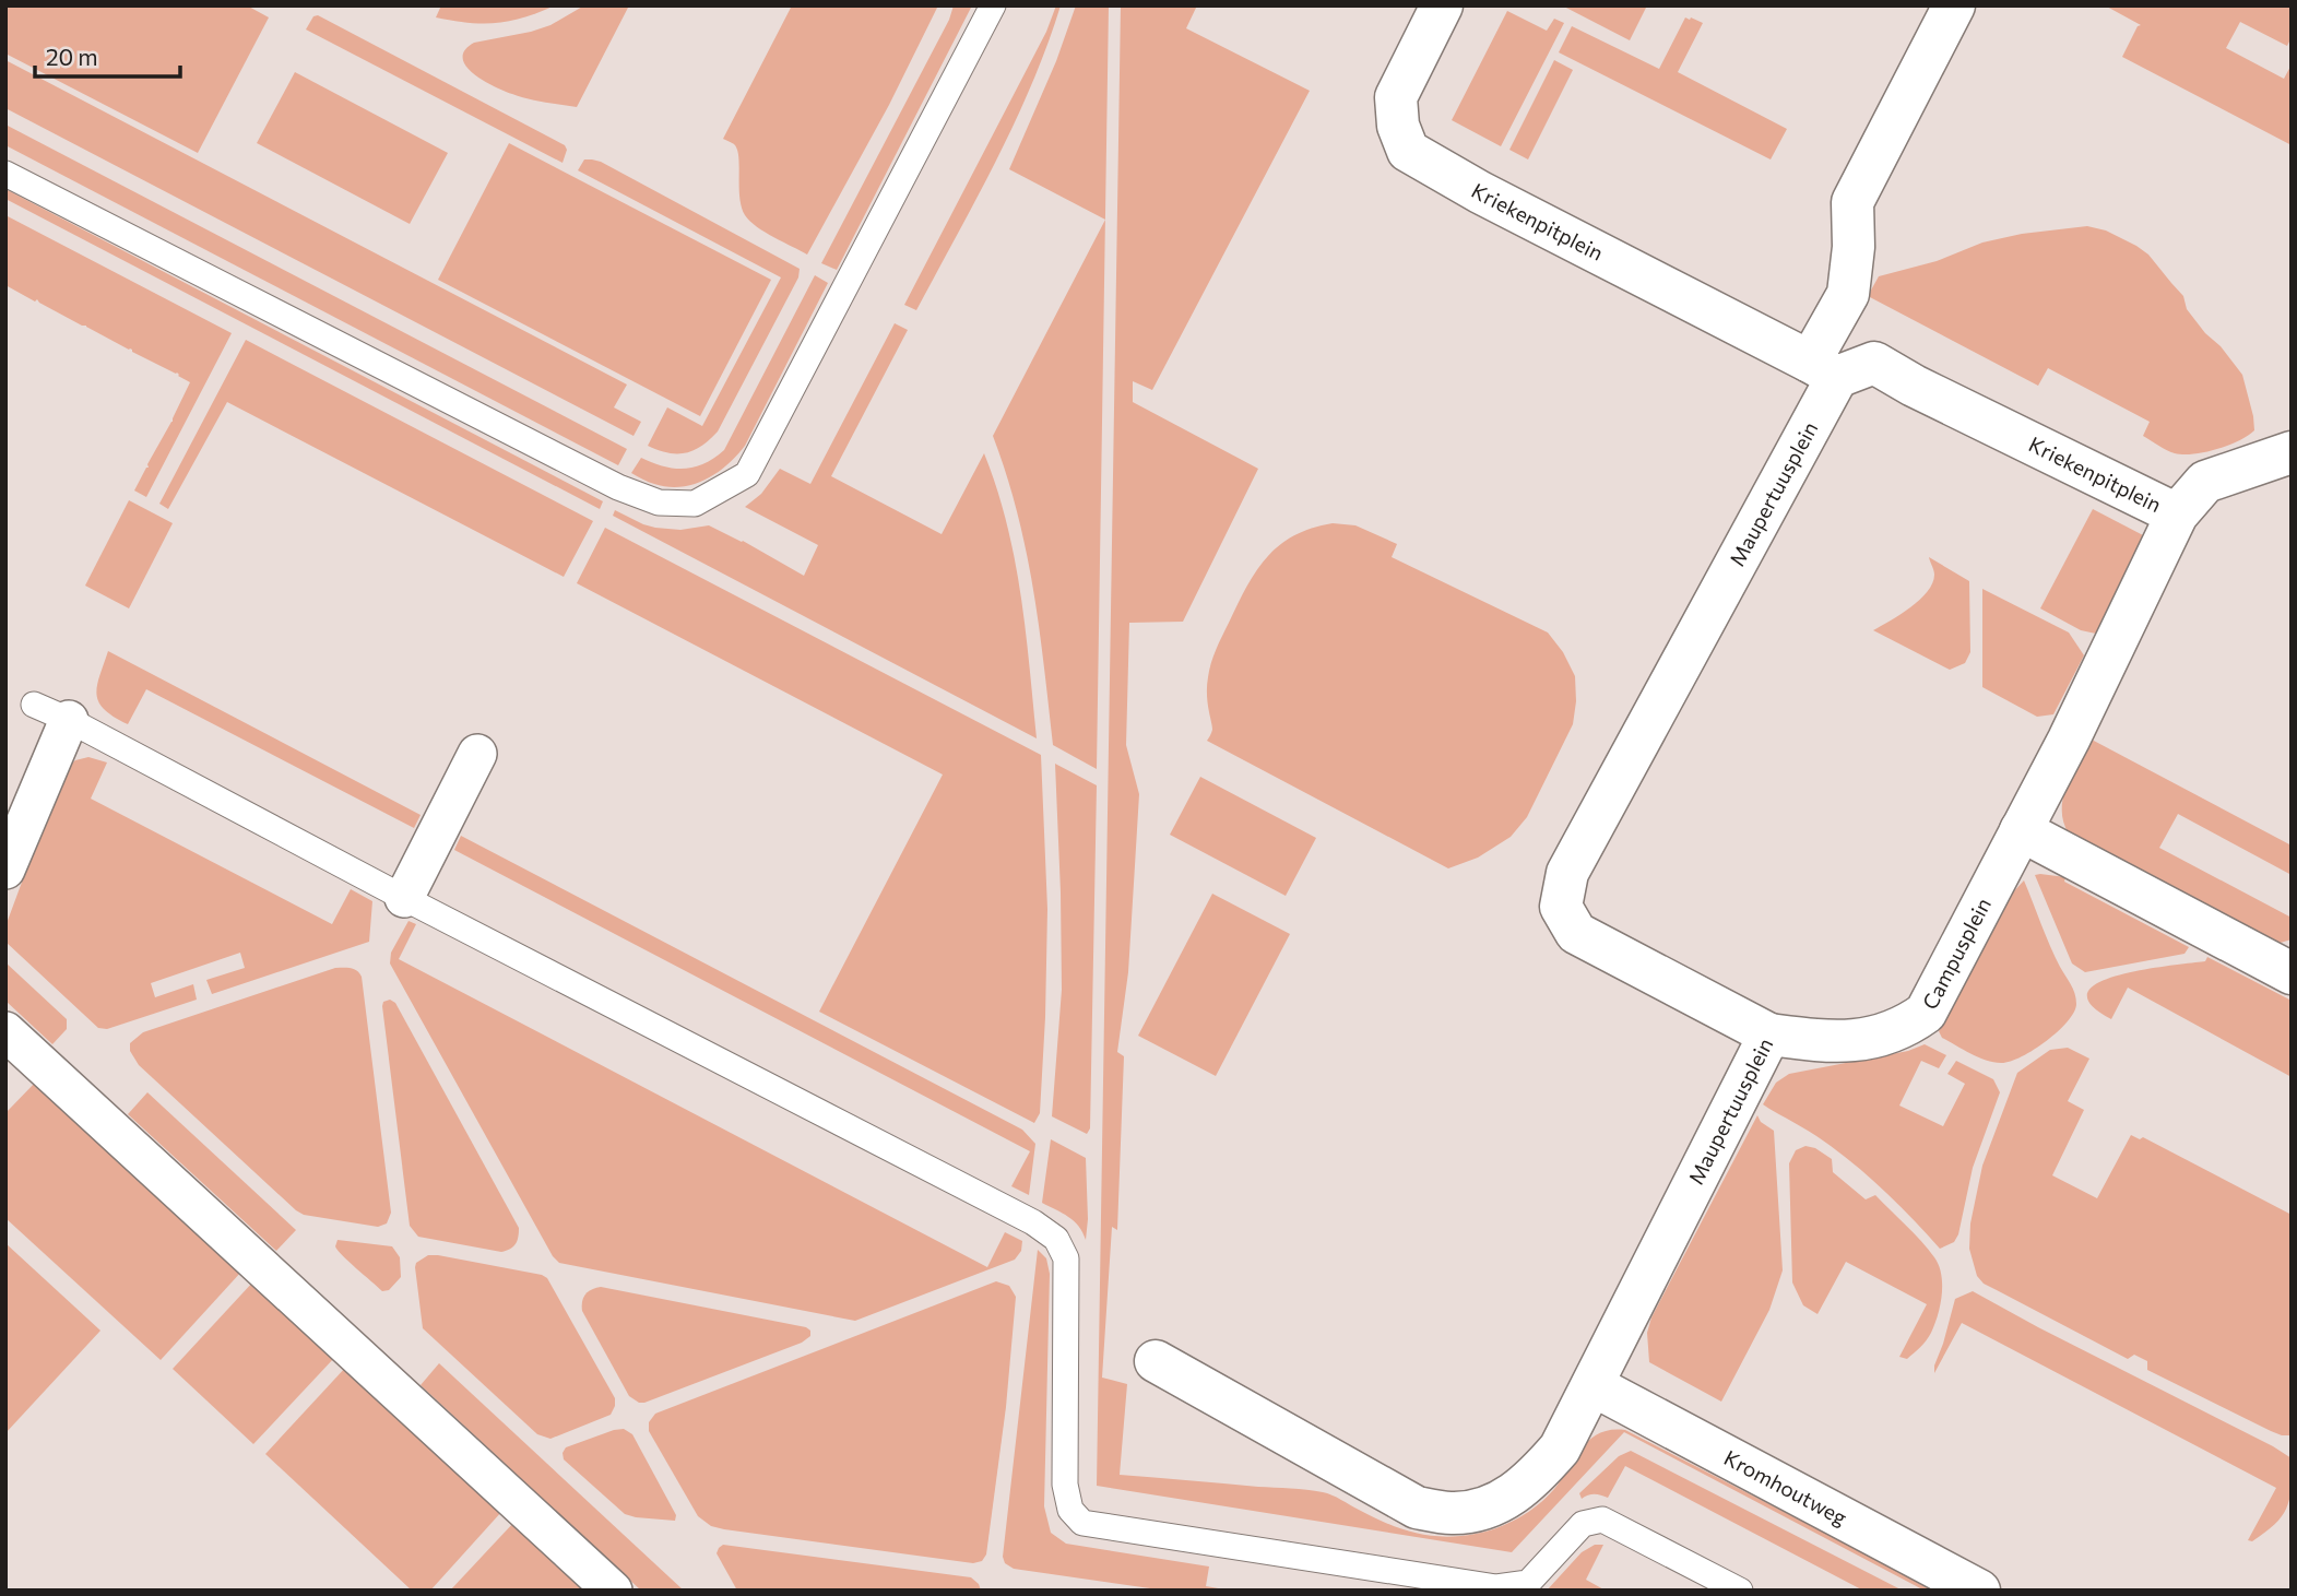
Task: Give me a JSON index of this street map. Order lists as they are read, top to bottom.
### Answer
{
  "streets": {
    "street": [
      "Kriekenpitplein",
      "Maupertuusplein",
      "Campusplein",
      "Kromhoutweg"
    ]
  },
  "crossings": [
    ["Kriekenpitplein", "Maupertuusplein"],
    ["Kriekenpitplein", "Campusplein"],
    ["Maupertuusplein", "Campusplein"],
    ["Maupertuusplein", "Kromhoutweg"]
  ],
  "scale_bar": "20 m"
}
